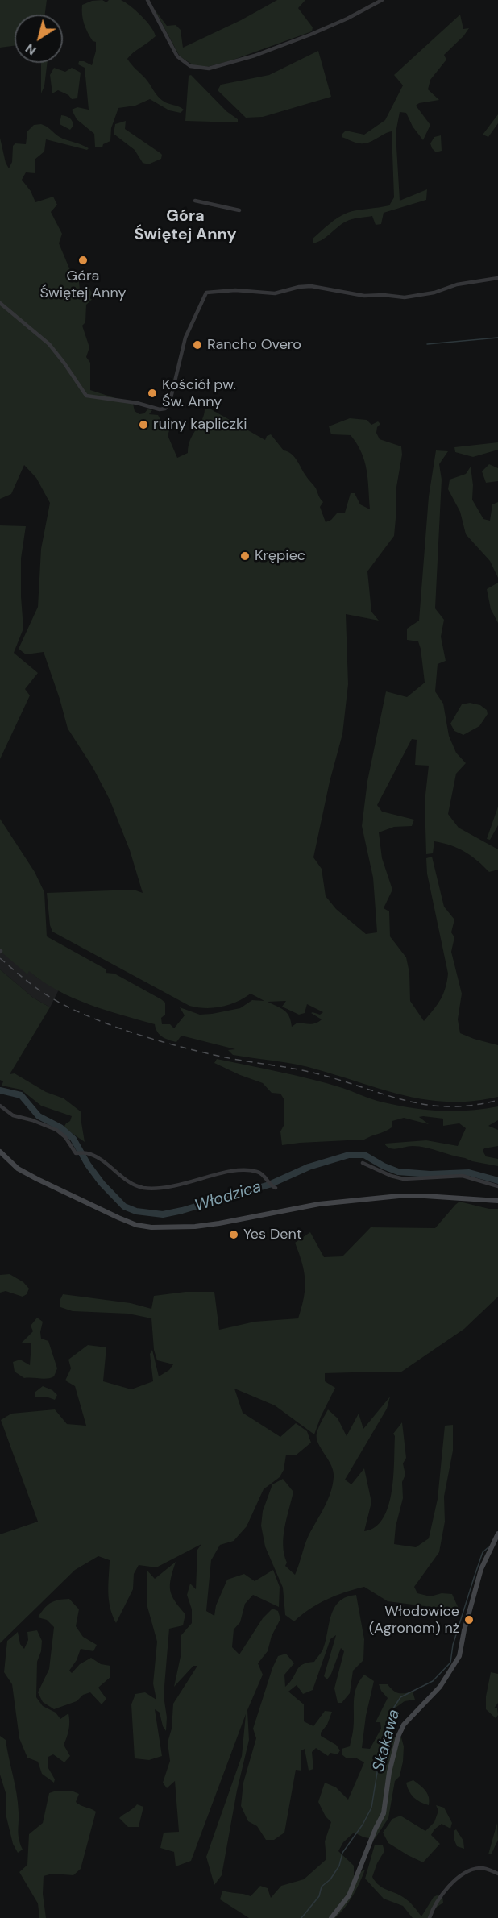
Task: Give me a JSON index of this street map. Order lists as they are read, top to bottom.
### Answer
{
  "districts": ["Góra Świętej Anny"],
  "water": ["Włodzica", "Skakawa"],
  "places": [
    "Góra Świętej Anny",
    "Rancho Overo",
    "Kościół pw. Św. Anny",
    "ruiny kapliczki",
    "Krępiec",
    "Yes Dent",
    "Włodowice (Agronom) nż"
  ],
  "north": "bottom left"
}
